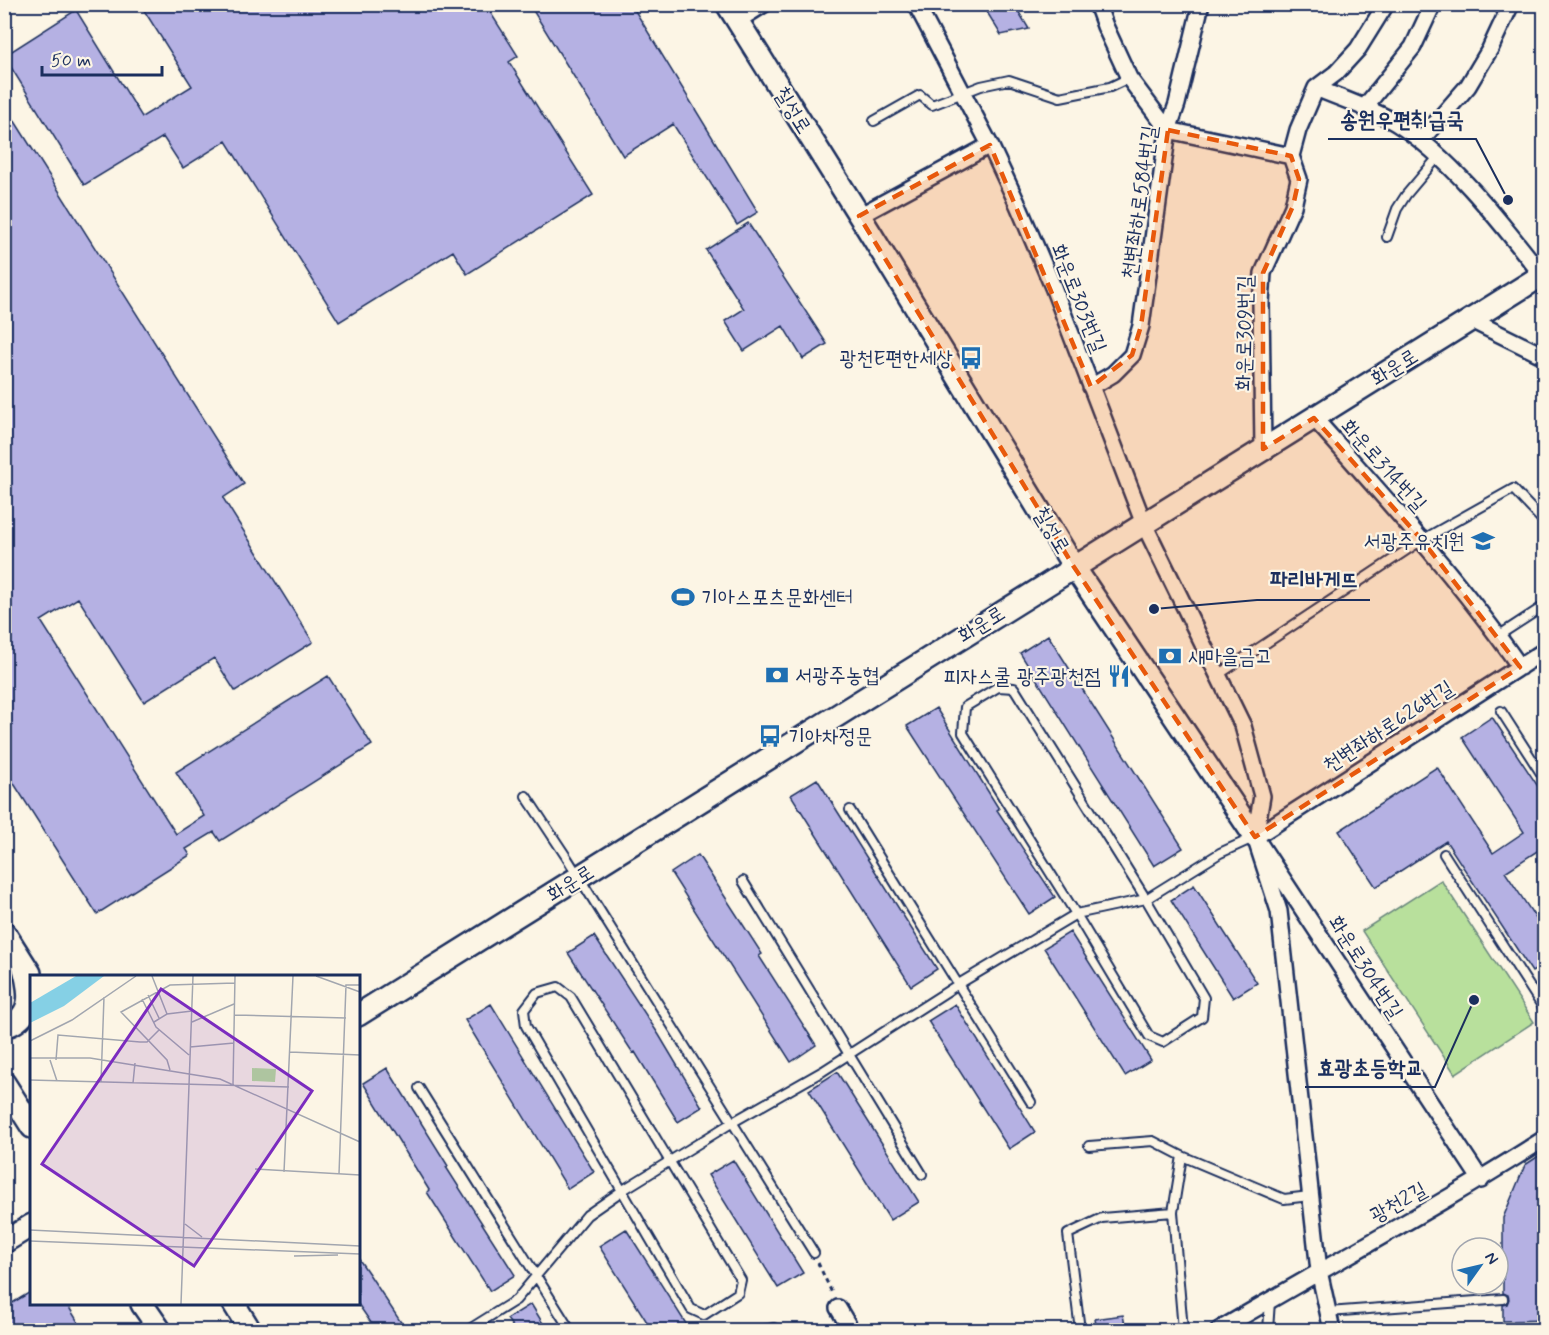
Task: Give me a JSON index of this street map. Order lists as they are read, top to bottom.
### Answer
{
  "streets": {
    "street": [
      "칠성로",
      "천변좌하로584번길",
      "화운로303번길",
      "화운로309번길",
      "화운로",
      "화운로314번길",
      "천변좌하로626번길",
      "화운로304번길",
      "광천2길"
    ]
  },
  "crossings": [
    ["칠성로", "화운로"],
    ["칠성로", "천변좌하로626번길"],
    ["칠성로", "화운로304번길"],
    ["천변좌하로584번길", "화운로303번길"],
    ["화운로303번길", "화운로"],
    ["화운로309번길", "화운로"],
    ["화운로", "화운로314번길"],
    ["화운로314번길", "천변좌하로626번길"],
    ["천변좌하로626번길", "화운로304번길"],
    ["화운로304번길", "광천2길"]
  ],
  "places": {
    "other": ["송원우편취급국", "파리바게뜨", "효광초등학교"],
    "bus stop": ["광천E편한세상", "기아차정문"],
    "school or university": ["서광주유치원"],
    "sports": ["기아스포츠문화센터"],
    "bank": ["새마을금고", "서광주농협"],
    "restaurant": ["피자스쿨 광주광천점"]
  },
  "scale_bar": "50 m",
  "north": "top right"
}
